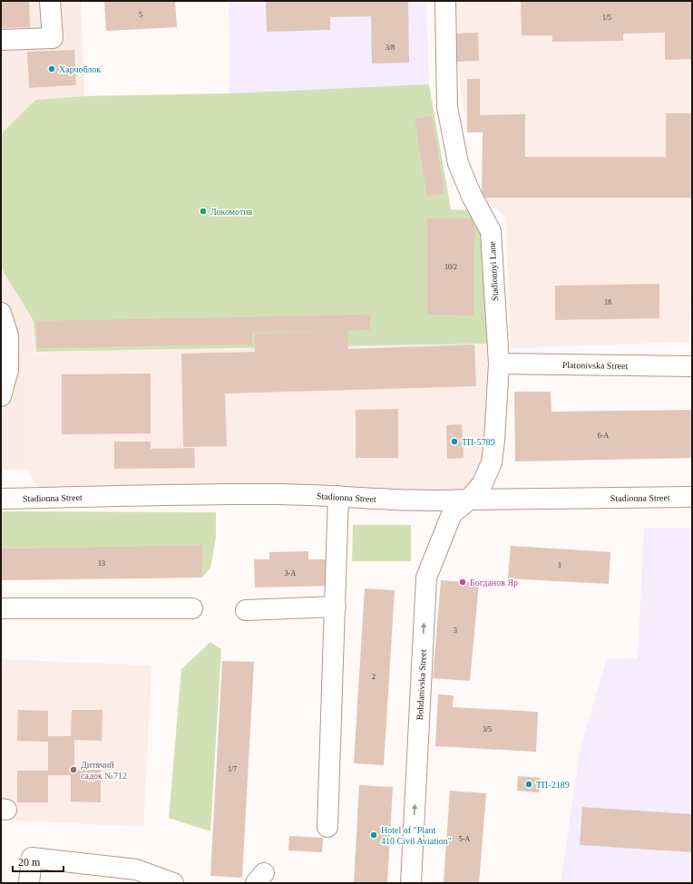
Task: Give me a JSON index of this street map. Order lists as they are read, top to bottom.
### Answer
{
  "streets": {
    "street": [
      "Stadionnyi Lane",
      "Platonivska Street",
      "Stadionna Street",
      "Bohdanivska Street"
    ]
  },
  "crossings": [
    ["Stadionnyi Lane", "Platonivska Street"],
    ["Stadionnyi Lane", "Stadionna Street"],
    ["Stadionnyi Lane", "Bohdanivska Street"],
    ["Stadionna Street", "Bohdanivska Street"]
  ],
  "places": [
    "Харчоблок",
    "Локомотив",
    "ТП-5789",
    "Богданов Яр",
    "Дитячий садок №712",
    "ТП-2189",
    "Hotel of \"Plant 410 Civil Aviation\""
  ],
  "house_numbers": [
    "5",
    "1/5",
    "3/8",
    "10/2",
    "18",
    "6-А",
    "13",
    "1",
    "3-А",
    "3",
    "2",
    "3/5",
    "1/7",
    "5-А"
  ],
  "scale_bar": "20 m"
}
